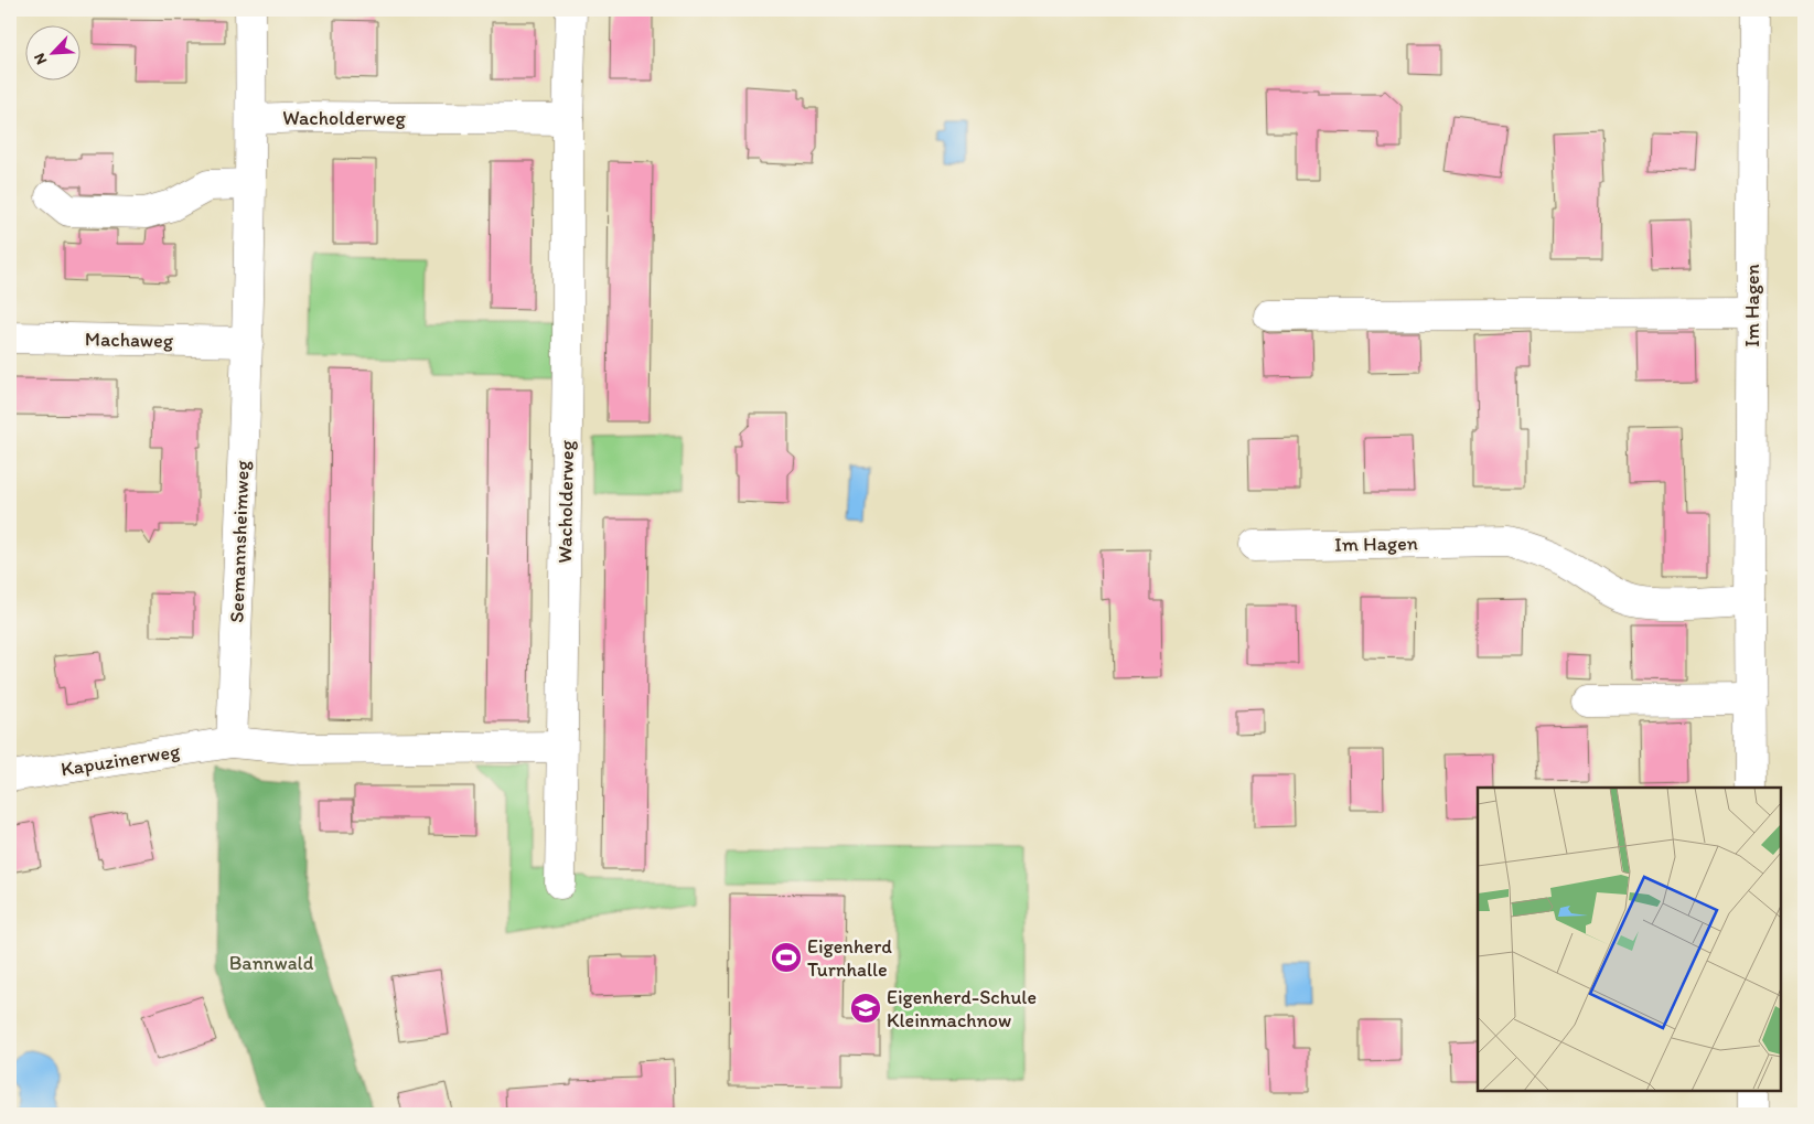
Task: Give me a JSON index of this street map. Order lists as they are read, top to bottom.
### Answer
{
  "streets": {
    "street": [
      "Wacholderweg",
      "Im Hagen",
      "Machaweg",
      "Seemannsheimweg",
      "Kapuzinerweg"
    ]
  },
  "crossings": [
    ["Wacholderweg", "Seemannsheimweg"],
    ["Machaweg", "Seemannsheimweg"],
    ["Seemannsheimweg", "Kapuzinerweg"]
  ],
  "parks": ["Bannwald"],
  "places": {
    "sports": ["Eigenherd Turnhalle"],
    "school or university": ["Eigenherd-Schule Kleinmachnow"]
  },
  "north": "bottom left"
}
